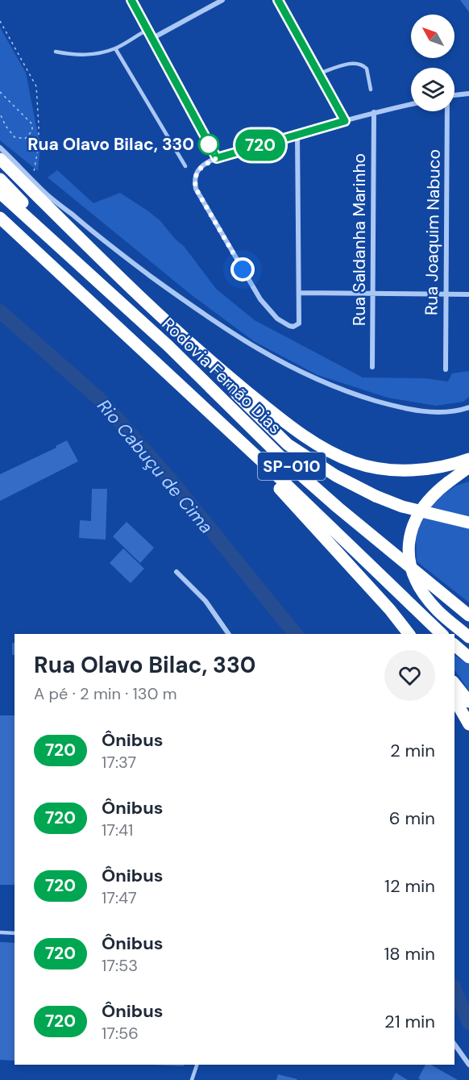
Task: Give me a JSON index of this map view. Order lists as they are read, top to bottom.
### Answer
{
  "streets": {
    "highway": ["Rodovia Fernão Dias", "SP-010"],
    "street": ["Rua Joaquim Nabuco", "Rua Saldanha Marinho"]
  },
  "water": ["Rio Cabuçu de Cima"],
  "places": ["Rua Olavo Bilac, 330"],
  "lines": ["bus line 720"],
  "north": "top left",
  "page": {
    "on_map": "720",
    "heading": ["Rua Olavo Bilac, 330", "A pé · 2 min · 130 m"],
    "list": [
      {
        "mark": "720",
        "name": "Ônibus",
        "note": "17:37",
        "value": "2 min"
      },
      {
        "mark": "720",
        "name": "Ônibus",
        "note": "17:41",
        "value": "6 min"
      },
      {
        "mark": "720",
        "name": "Ônibus",
        "note": "17:47",
        "value": "12 min"
      },
      {
        "mark": "720",
        "name": "Ônibus",
        "note": "17:53",
        "value": "18 min"
      },
      {
        "mark": "720",
        "name": "Ônibus",
        "note": "17:56",
        "value": "21 min"
      }
    ]
  }
}
